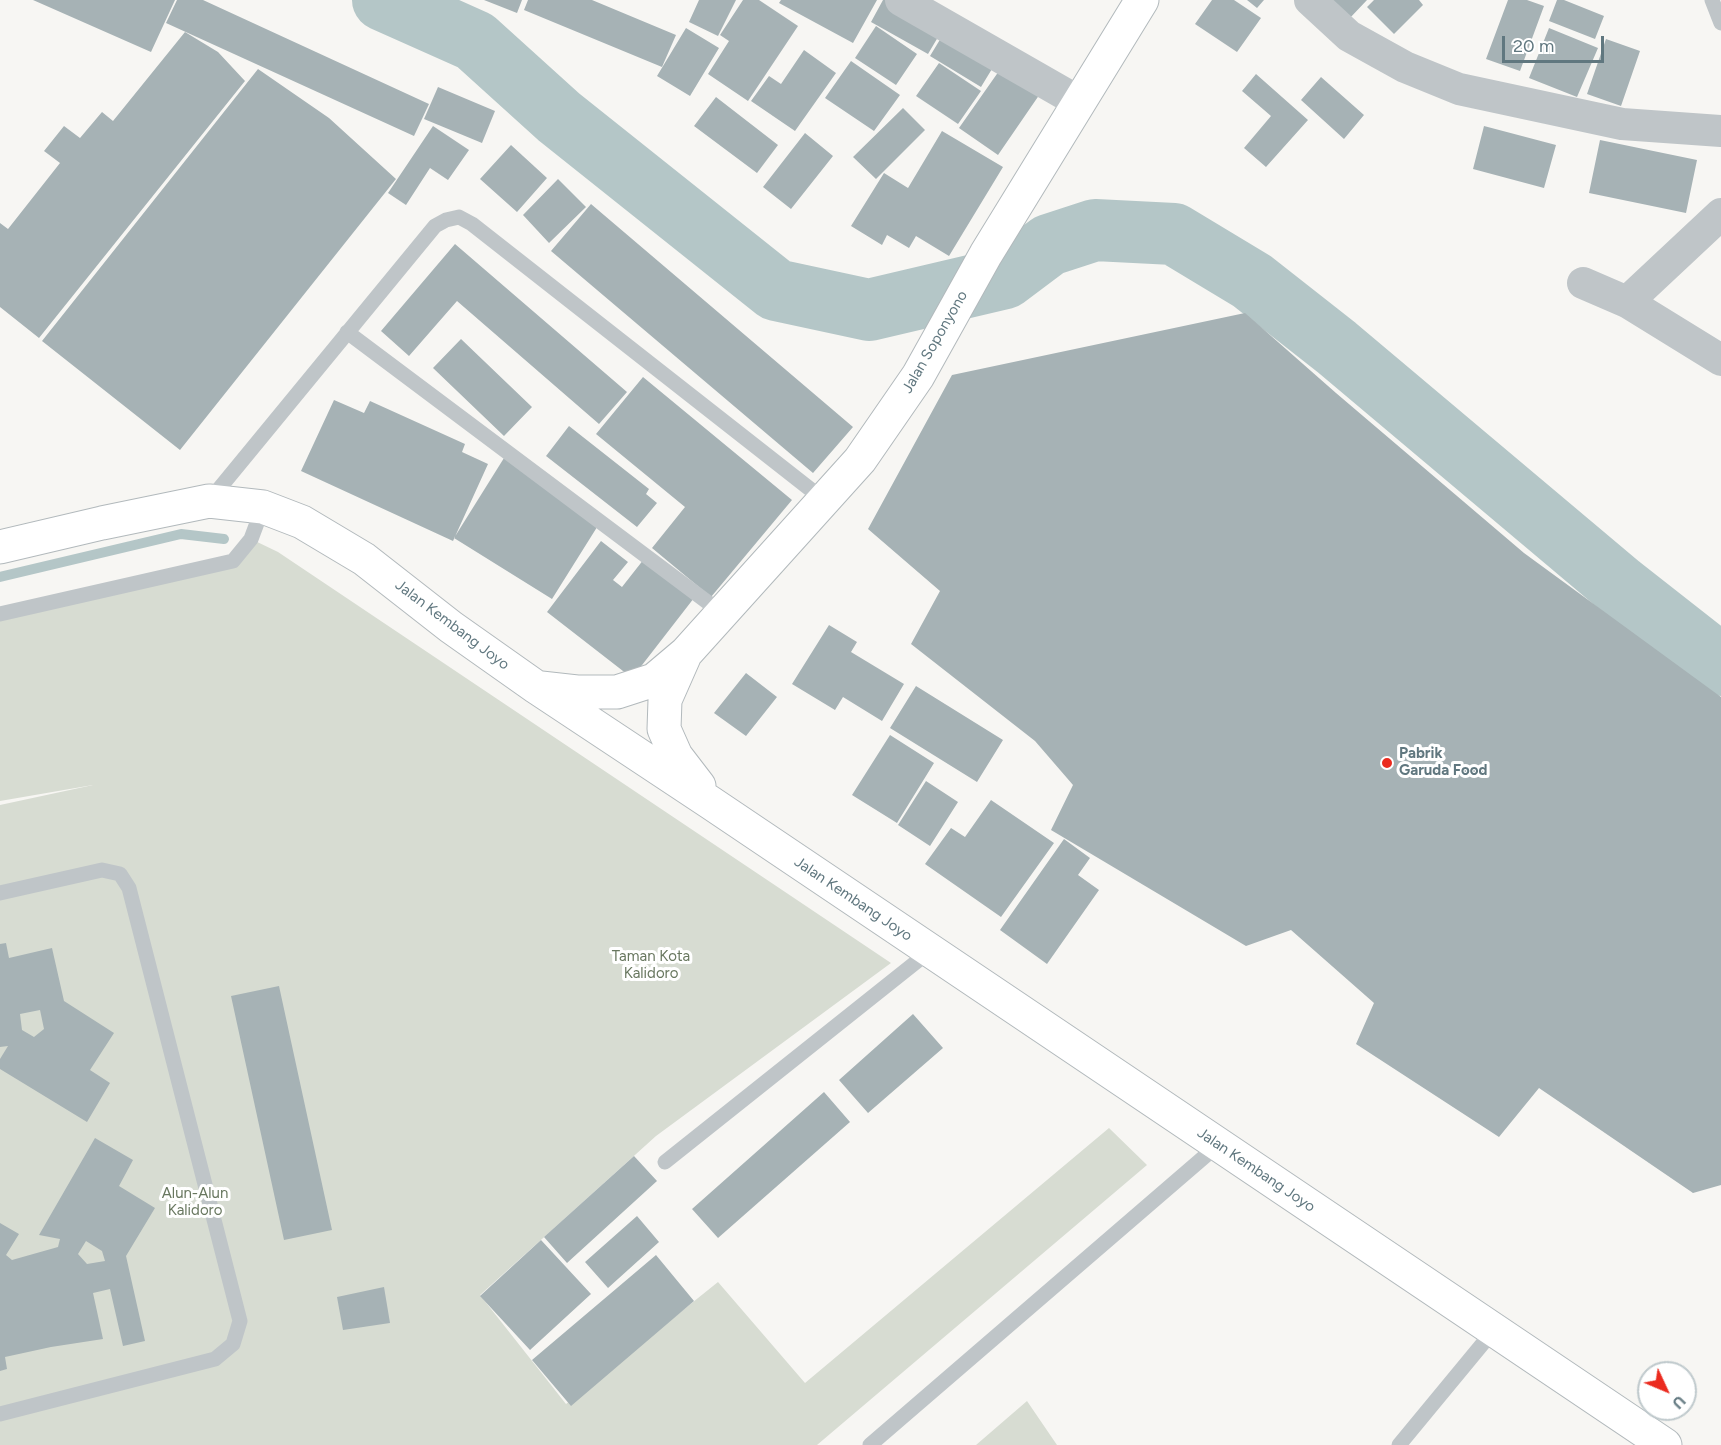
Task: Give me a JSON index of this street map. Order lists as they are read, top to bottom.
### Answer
{
  "streets": {
    "main road": ["Jalan Soponyono", "Jalan Kembang Joyo"]
  },
  "parks": ["Taman Kota Kalidoro", "Alun-Alun Kalidoro"],
  "places": ["Pabrik Garuda Food"],
  "scale_bar": "20 m",
  "north": "bottom right"
}
